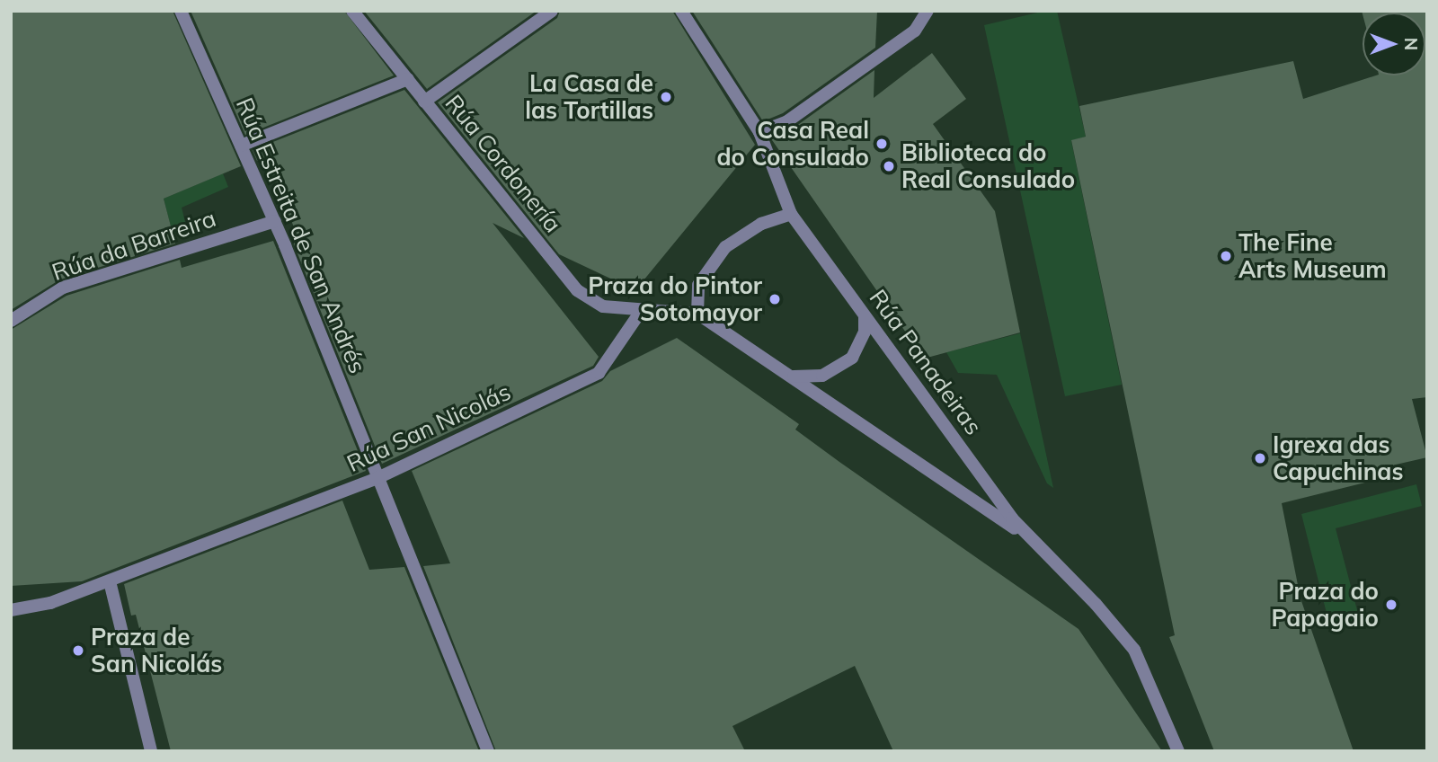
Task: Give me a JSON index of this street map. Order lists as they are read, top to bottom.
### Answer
{
  "streets": {
    "street": [
      "Rúa Cordonería",
      "Rúa Estreita de San Andrés",
      "Rúa da Barreira",
      "Rúa Panadeiras",
      "Rúa San Nicolás"
    ]
  },
  "crossings": [
    ["Rúa Cordonería", "Rúa San Nicolás"],
    ["Rúa Estreita de San Andrés", "Rúa da Barreira"],
    ["Rúa Estreita de San Andrés", "Rúa San Nicolás"]
  ],
  "places": [
    "La Casa de las Tortillas",
    "Casa Real do Consulado",
    "Biblioteca do Real Consulado",
    "The Fine Arts Museum",
    "Praza do Pintor Sotomayor",
    "Igrexa das Capuchinas",
    "Praza do Papagaio",
    "Praza de San Nicolás"
  ],
  "north": "right"
}
